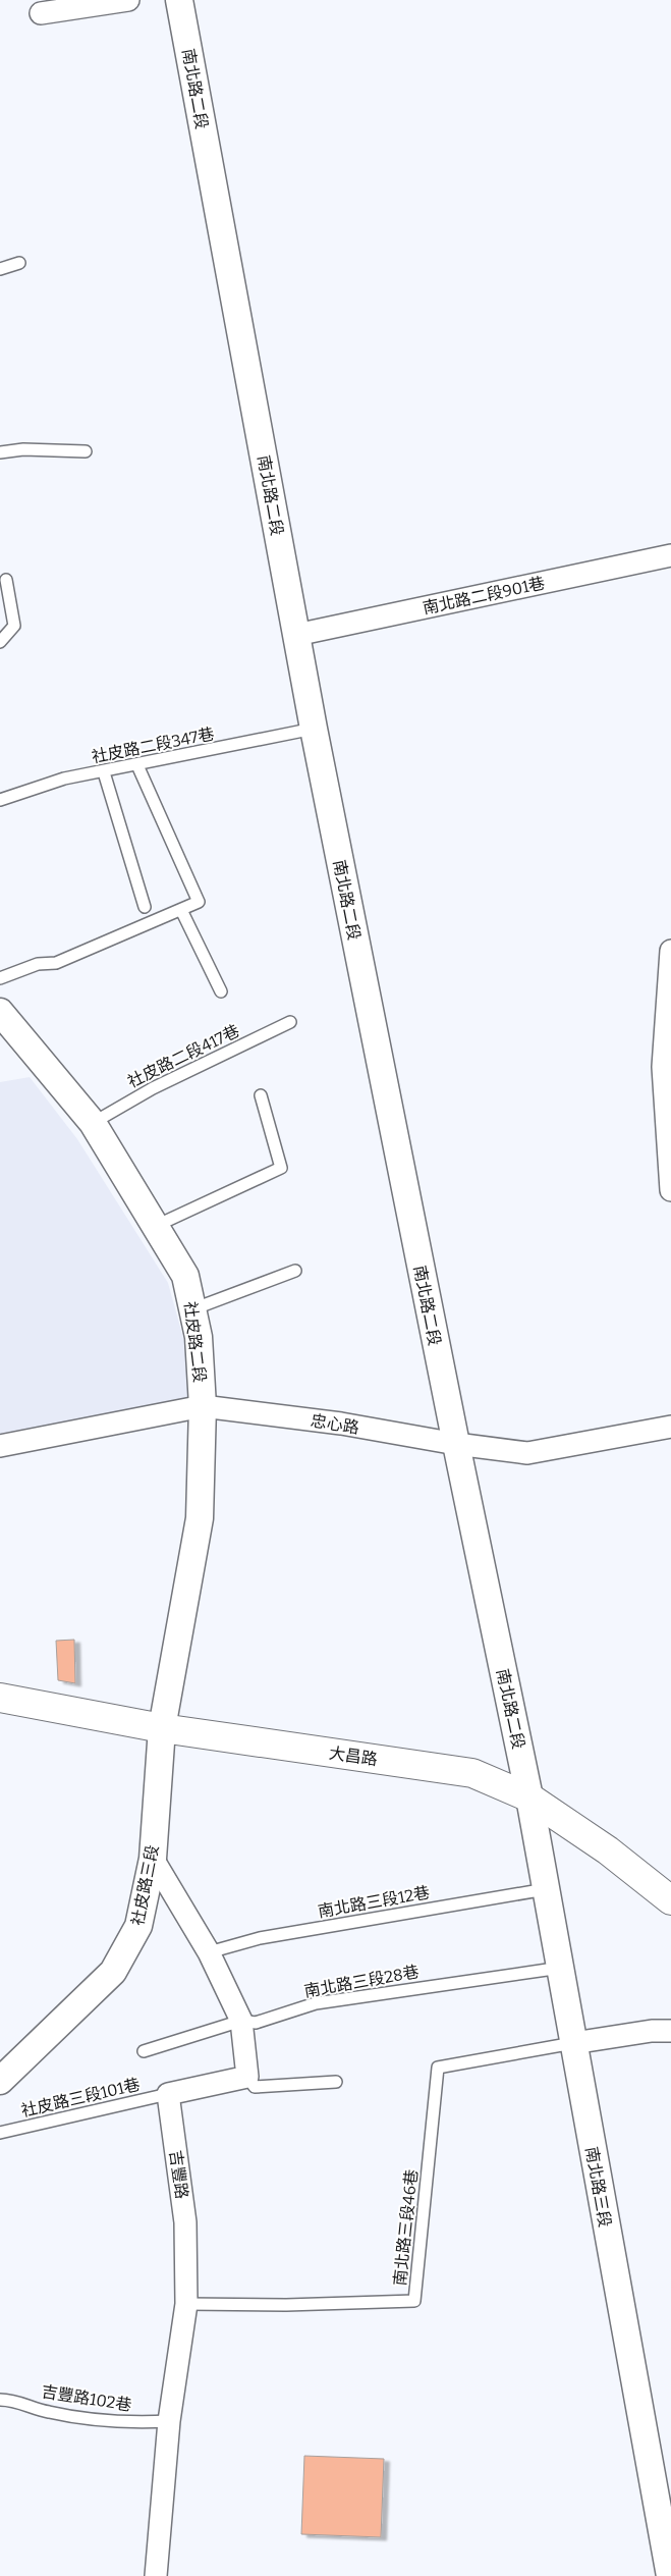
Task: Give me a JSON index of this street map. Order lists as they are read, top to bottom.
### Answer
{
  "streets": {
    "main road": ["大昌路"],
    "street": [
      "南北路二段",
      "南北路二段901巷",
      "社皮路二段",
      "忠心路",
      "社皮路三段",
      "吉豐路",
      "南北路三段"
    ],
    "lane": [
      "社皮路二段347巷",
      "社皮路二段417巷",
      "南北路三段12巷",
      "南北路三段28巷",
      "社皮路三段101巷",
      "南北路三段46巷",
      "吉豐路102巷"
    ]
  },
  "crossings": [
    ["南北路二段", "南北路二段901巷"],
    ["南北路二段", "社皮路二段347巷"],
    ["南北路二段", "忠心路"],
    ["南北路二段", "大昌路"],
    ["南北路二段", "南北路三段"],
    ["社皮路二段417巷", "社皮路二段"],
    ["社皮路二段", "忠心路"],
    ["社皮路二段", "大昌路"],
    ["社皮路二段", "社皮路三段"],
    ["大昌路", "社皮路三段"],
    ["大昌路", "南北路三段"],
    ["南北路三段12巷", "南北路三段"],
    ["南北路三段28巷", "南北路三段"],
    ["社皮路三段101巷", "吉豐路"],
    ["吉豐路", "南北路三段46巷"],
    ["吉豐路", "吉豐路102巷"],
    ["南北路三段", "南北路三段46巷"]
  ]
}
